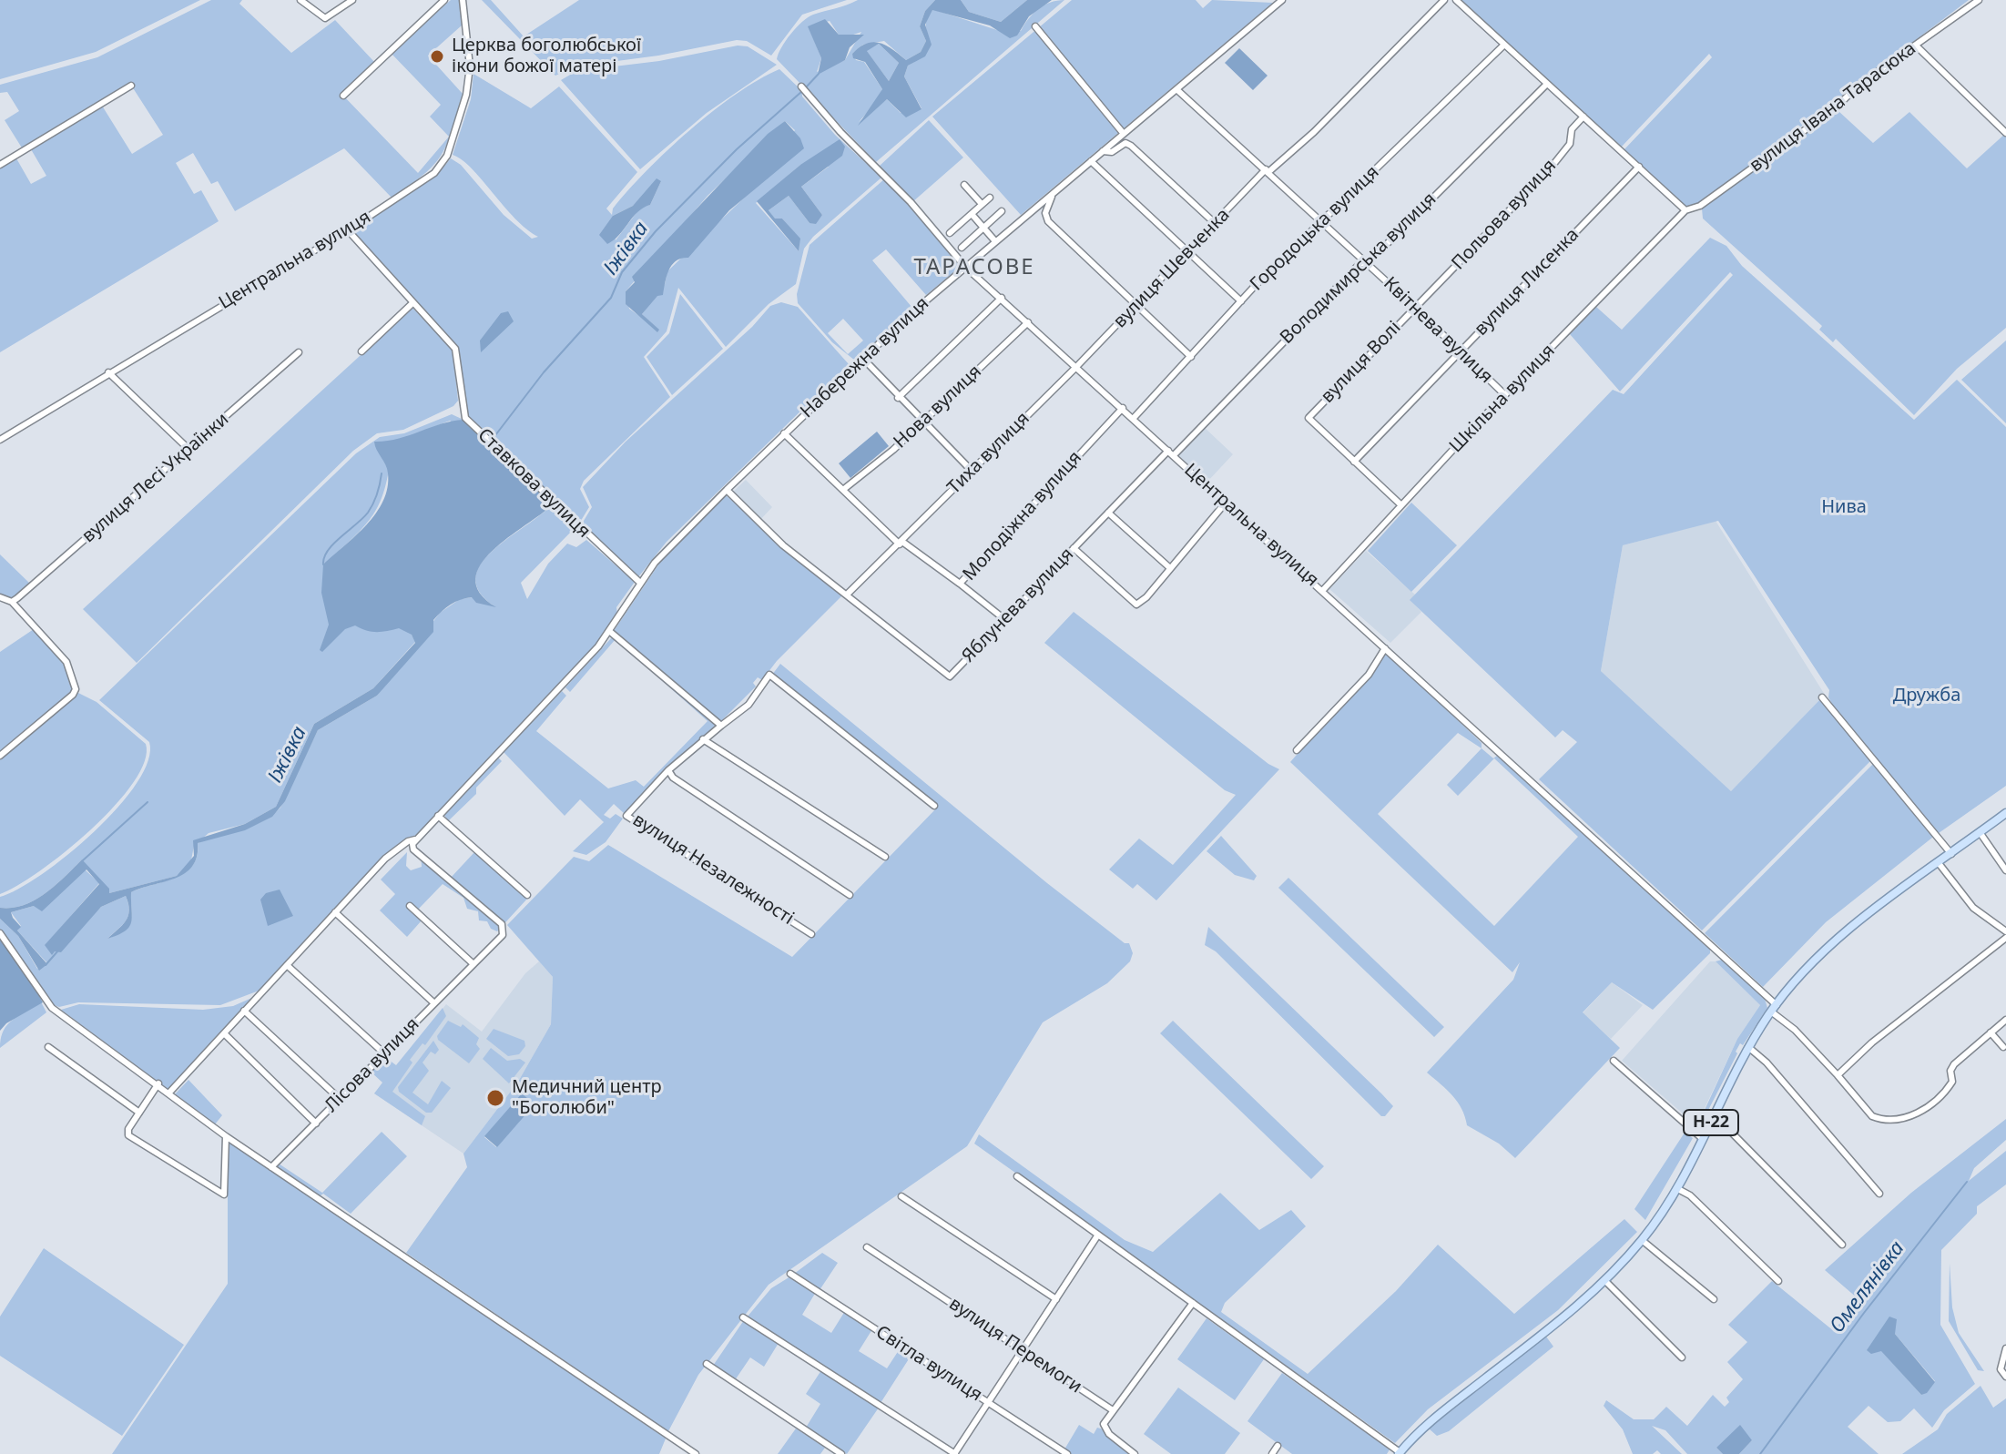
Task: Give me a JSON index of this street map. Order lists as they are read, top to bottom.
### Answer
{
  "streets": {
    "main road": ["Н-22"],
    "street": [
      "вулиця Івана Тарасюка",
      "Польова вулиця",
      "Городоцька вулиця",
      "Центральна вулиця",
      "вулиця Шевченка",
      "Володимирська вулиця",
      "вулиця Лисенка",
      "Квітнева вулиця",
      "Набережна вулиця",
      "вулиця Волі",
      "Шкільна вулиця",
      "Нова вулиця",
      "Тиха вулиця",
      "вулиця Лесі Українки",
      "Ставкова вулиця",
      "Молодіжна вулиця",
      "Яблунева вулиця",
      "вулиця Незалежності",
      "Лісова вулиця",
      "вулиця Перемоги",
      "Світла вулиця"
    ]
  },
  "crossings": [
    ["вулиця Івана Тарасюка", "Шкільна вулиця"],
    ["Польова вулиця", "Квітнева вулиця"],
    ["Польова вулиця", "вулиця Волі"],
    ["Городоцька вулиця", "Центральна вулиця"],
    ["Городоцька вулиця", "Квітнева вулиця"],
    ["Центральна вулиця", "вулиця Шевченка"],
    ["Центральна вулиця", "Володимирська вулиця"],
    ["Центральна вулиця", "Набережна вулиця"],
    ["Центральна вулиця", "Шкільна вулиця"],
    ["Центральна вулиця", "Нова вулиця"],
    ["Центральна вулиця", "Тиха вулиця"],
    ["Центральна вулиця", "Ставкова вулиця"],
    ["Центральна вулиця", "Молодіжна вулиця"],
    ["Центральна вулиця", "Яблунева вулиця"],
    ["Центральна вулиця", "Н-22"],
    ["вулиця Шевченка", "Квітнева вулиця"],
    ["вулиця Шевченка", "Тиха вулиця"],
    ["Володимирська вулиця", "Квітнева вулиця"],
    ["Володимирська вулиця", "Яблунева вулиця"],
    ["вулиця Лисенка", "Квітнева вулиця"],
    ["вулиця Лисенка", "вулиця Волі"],
    ["Квітнева вулиця", "Набережна вулиця"],
    ["Квітнева вулиця", "вулиця Волі"],
    ["Квітнева вулиця", "Шкільна вулиця"],
    ["Набережна вулиця", "Ставкова вулиця"],
    ["Набережна вулиця", "Яблунева вулиця"],
    ["Тиха вулиця", "Яблунева вулиця"],
    ["Молодіжна вулиця", "Яблунева вулиця"]
  ],
  "districts": ["ТАРАСОВЕ"],
  "water": ["Іжівка", "Омелянівка"],
  "parks": ["Нива", "Дружба"],
  "places": ["Церква боголюбської ікони божої матері", "Медичний центр \"Боголюби\""]
}
